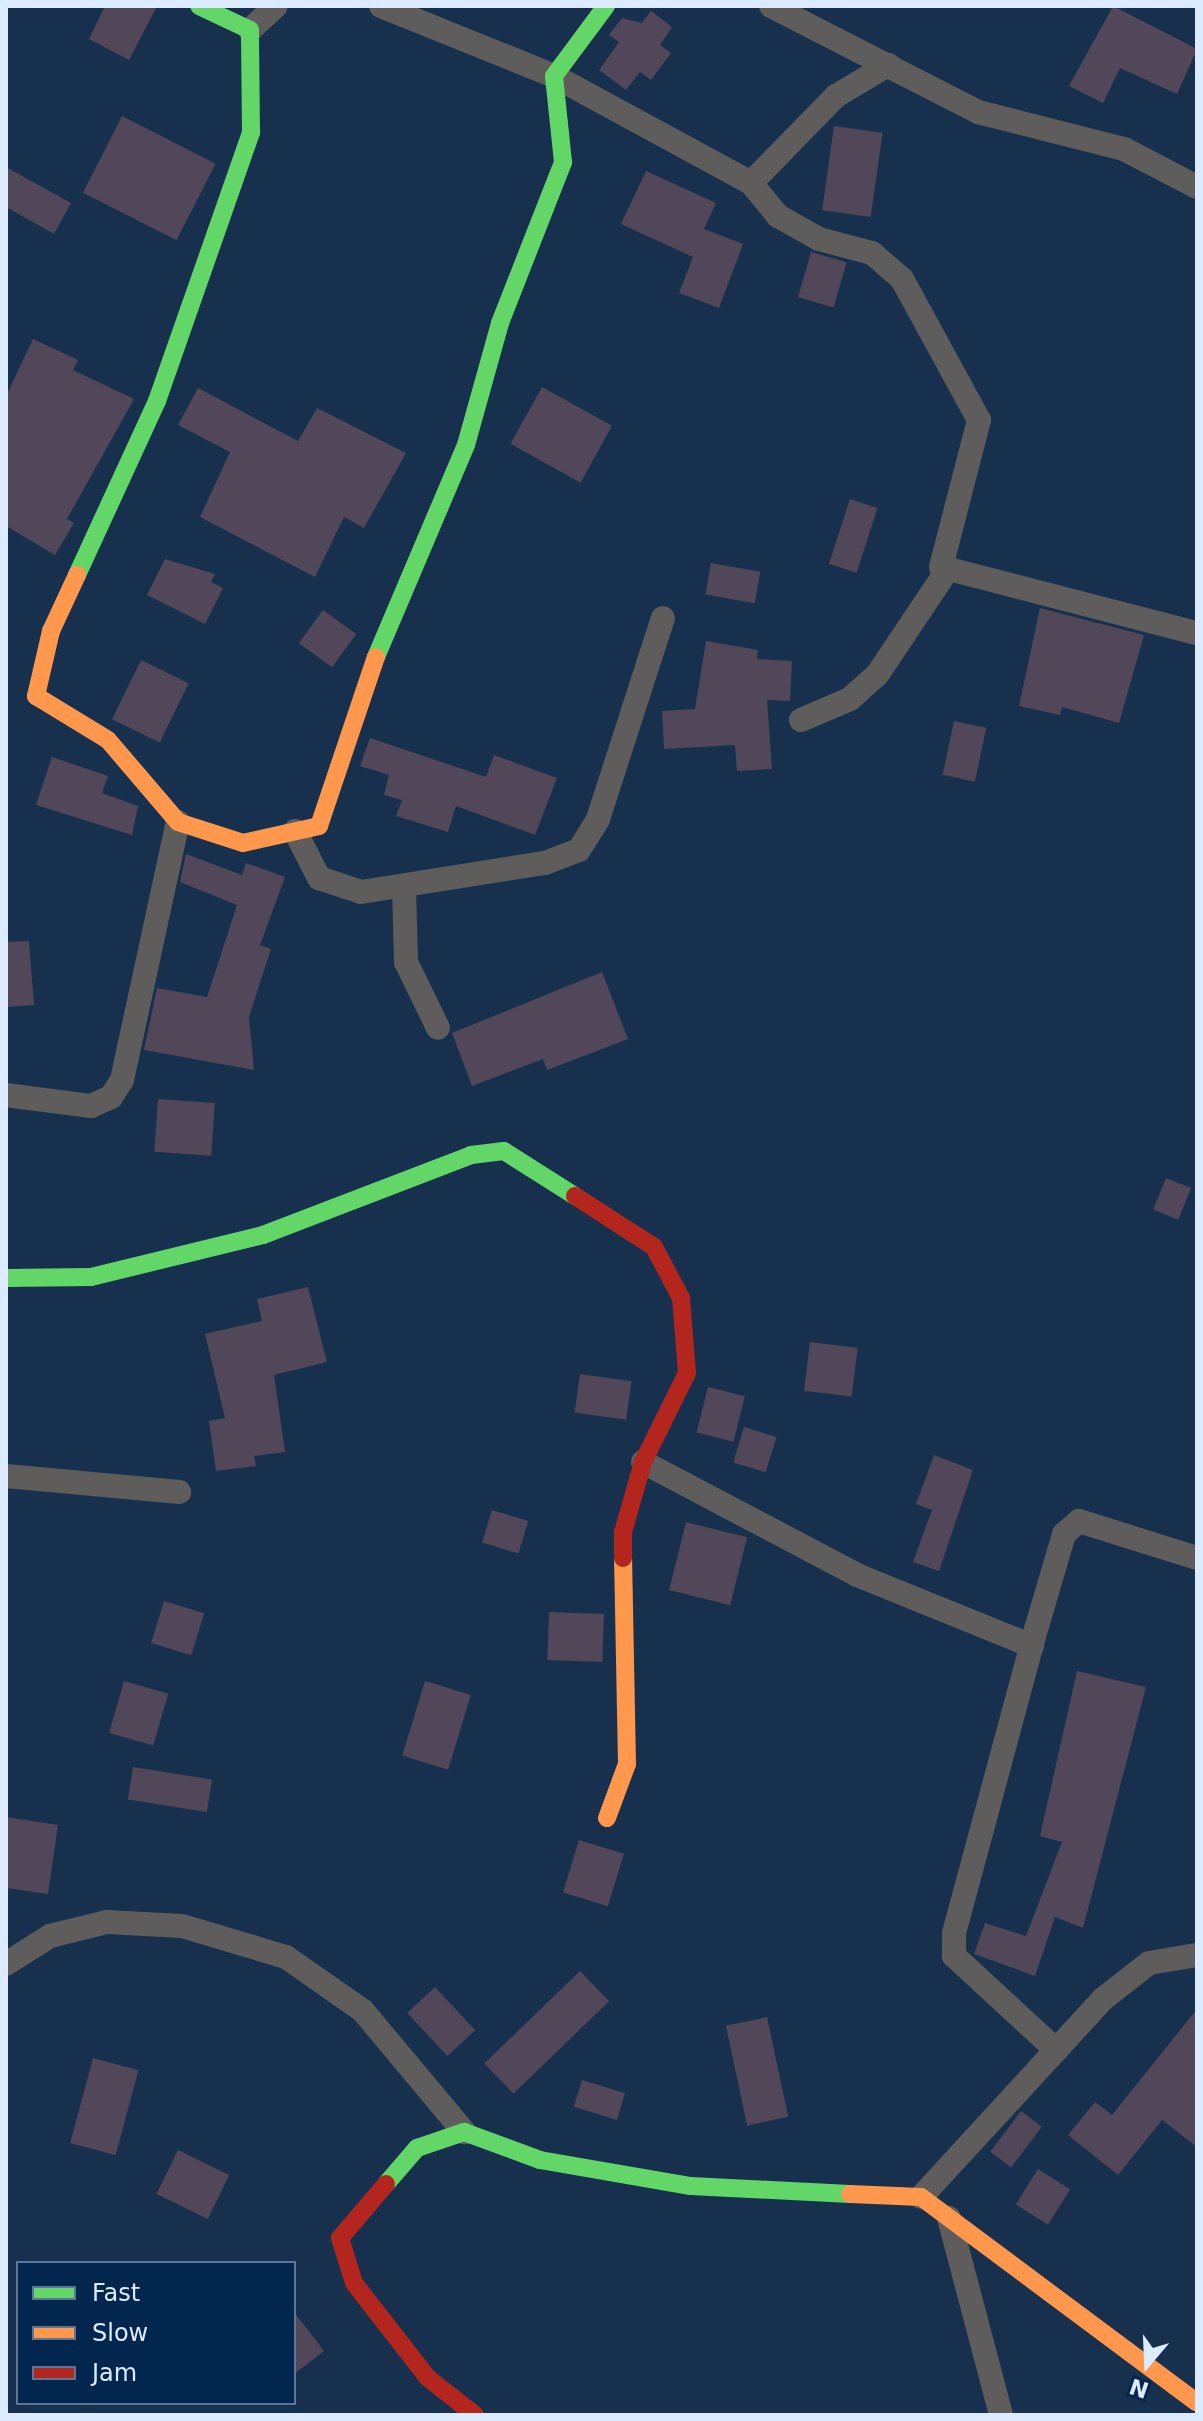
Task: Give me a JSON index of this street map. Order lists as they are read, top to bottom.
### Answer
{
  "legend": ["Fast", "Slow", "Jam"],
  "north": "bottom"
}
